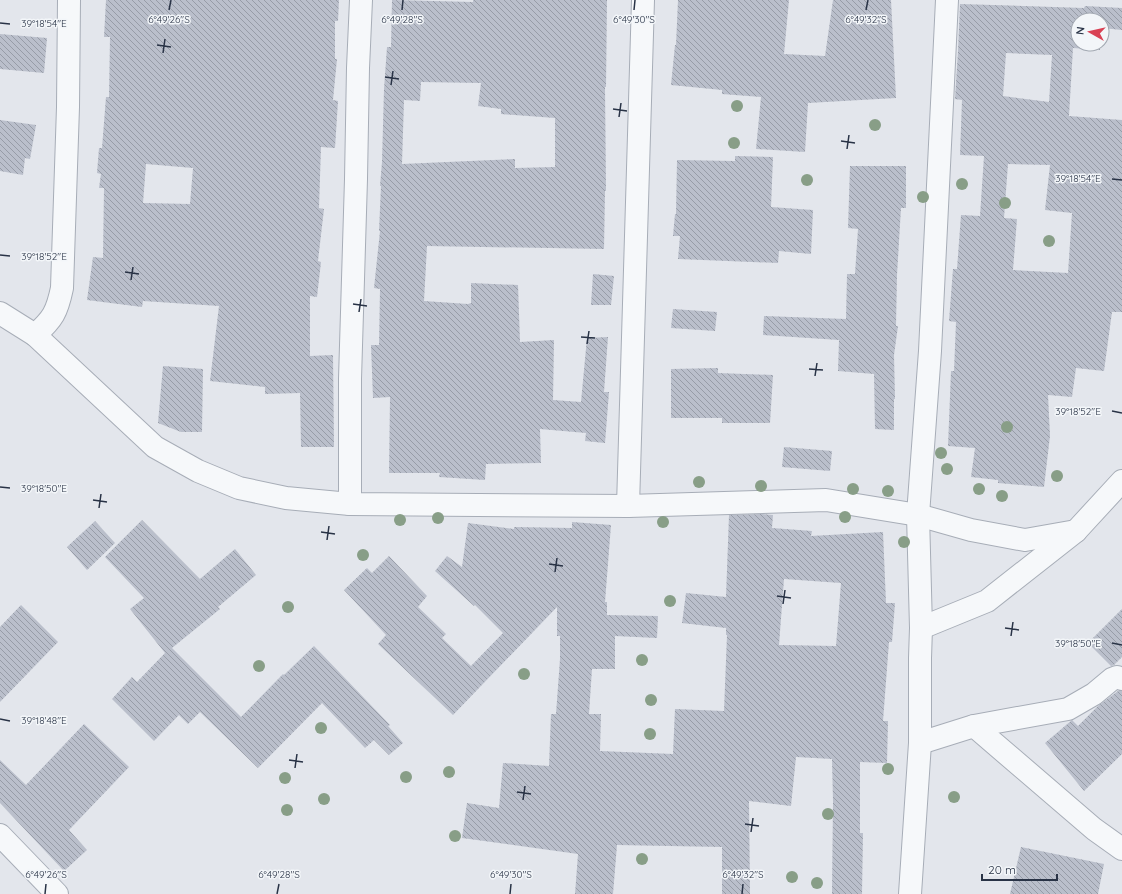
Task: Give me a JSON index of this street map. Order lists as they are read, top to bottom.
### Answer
{
  "scale_bar": "20 m",
  "north": "left",
  "coordinates": [
    "6°49'26\"S",
    "6°49'28\"S",
    "6°49'30\"S",
    "6°49'32\"S",
    "39°18'54\"E",
    "39°18'52\"E",
    "39°18'50\"E",
    "39°18'48\"E"
  ]
}
